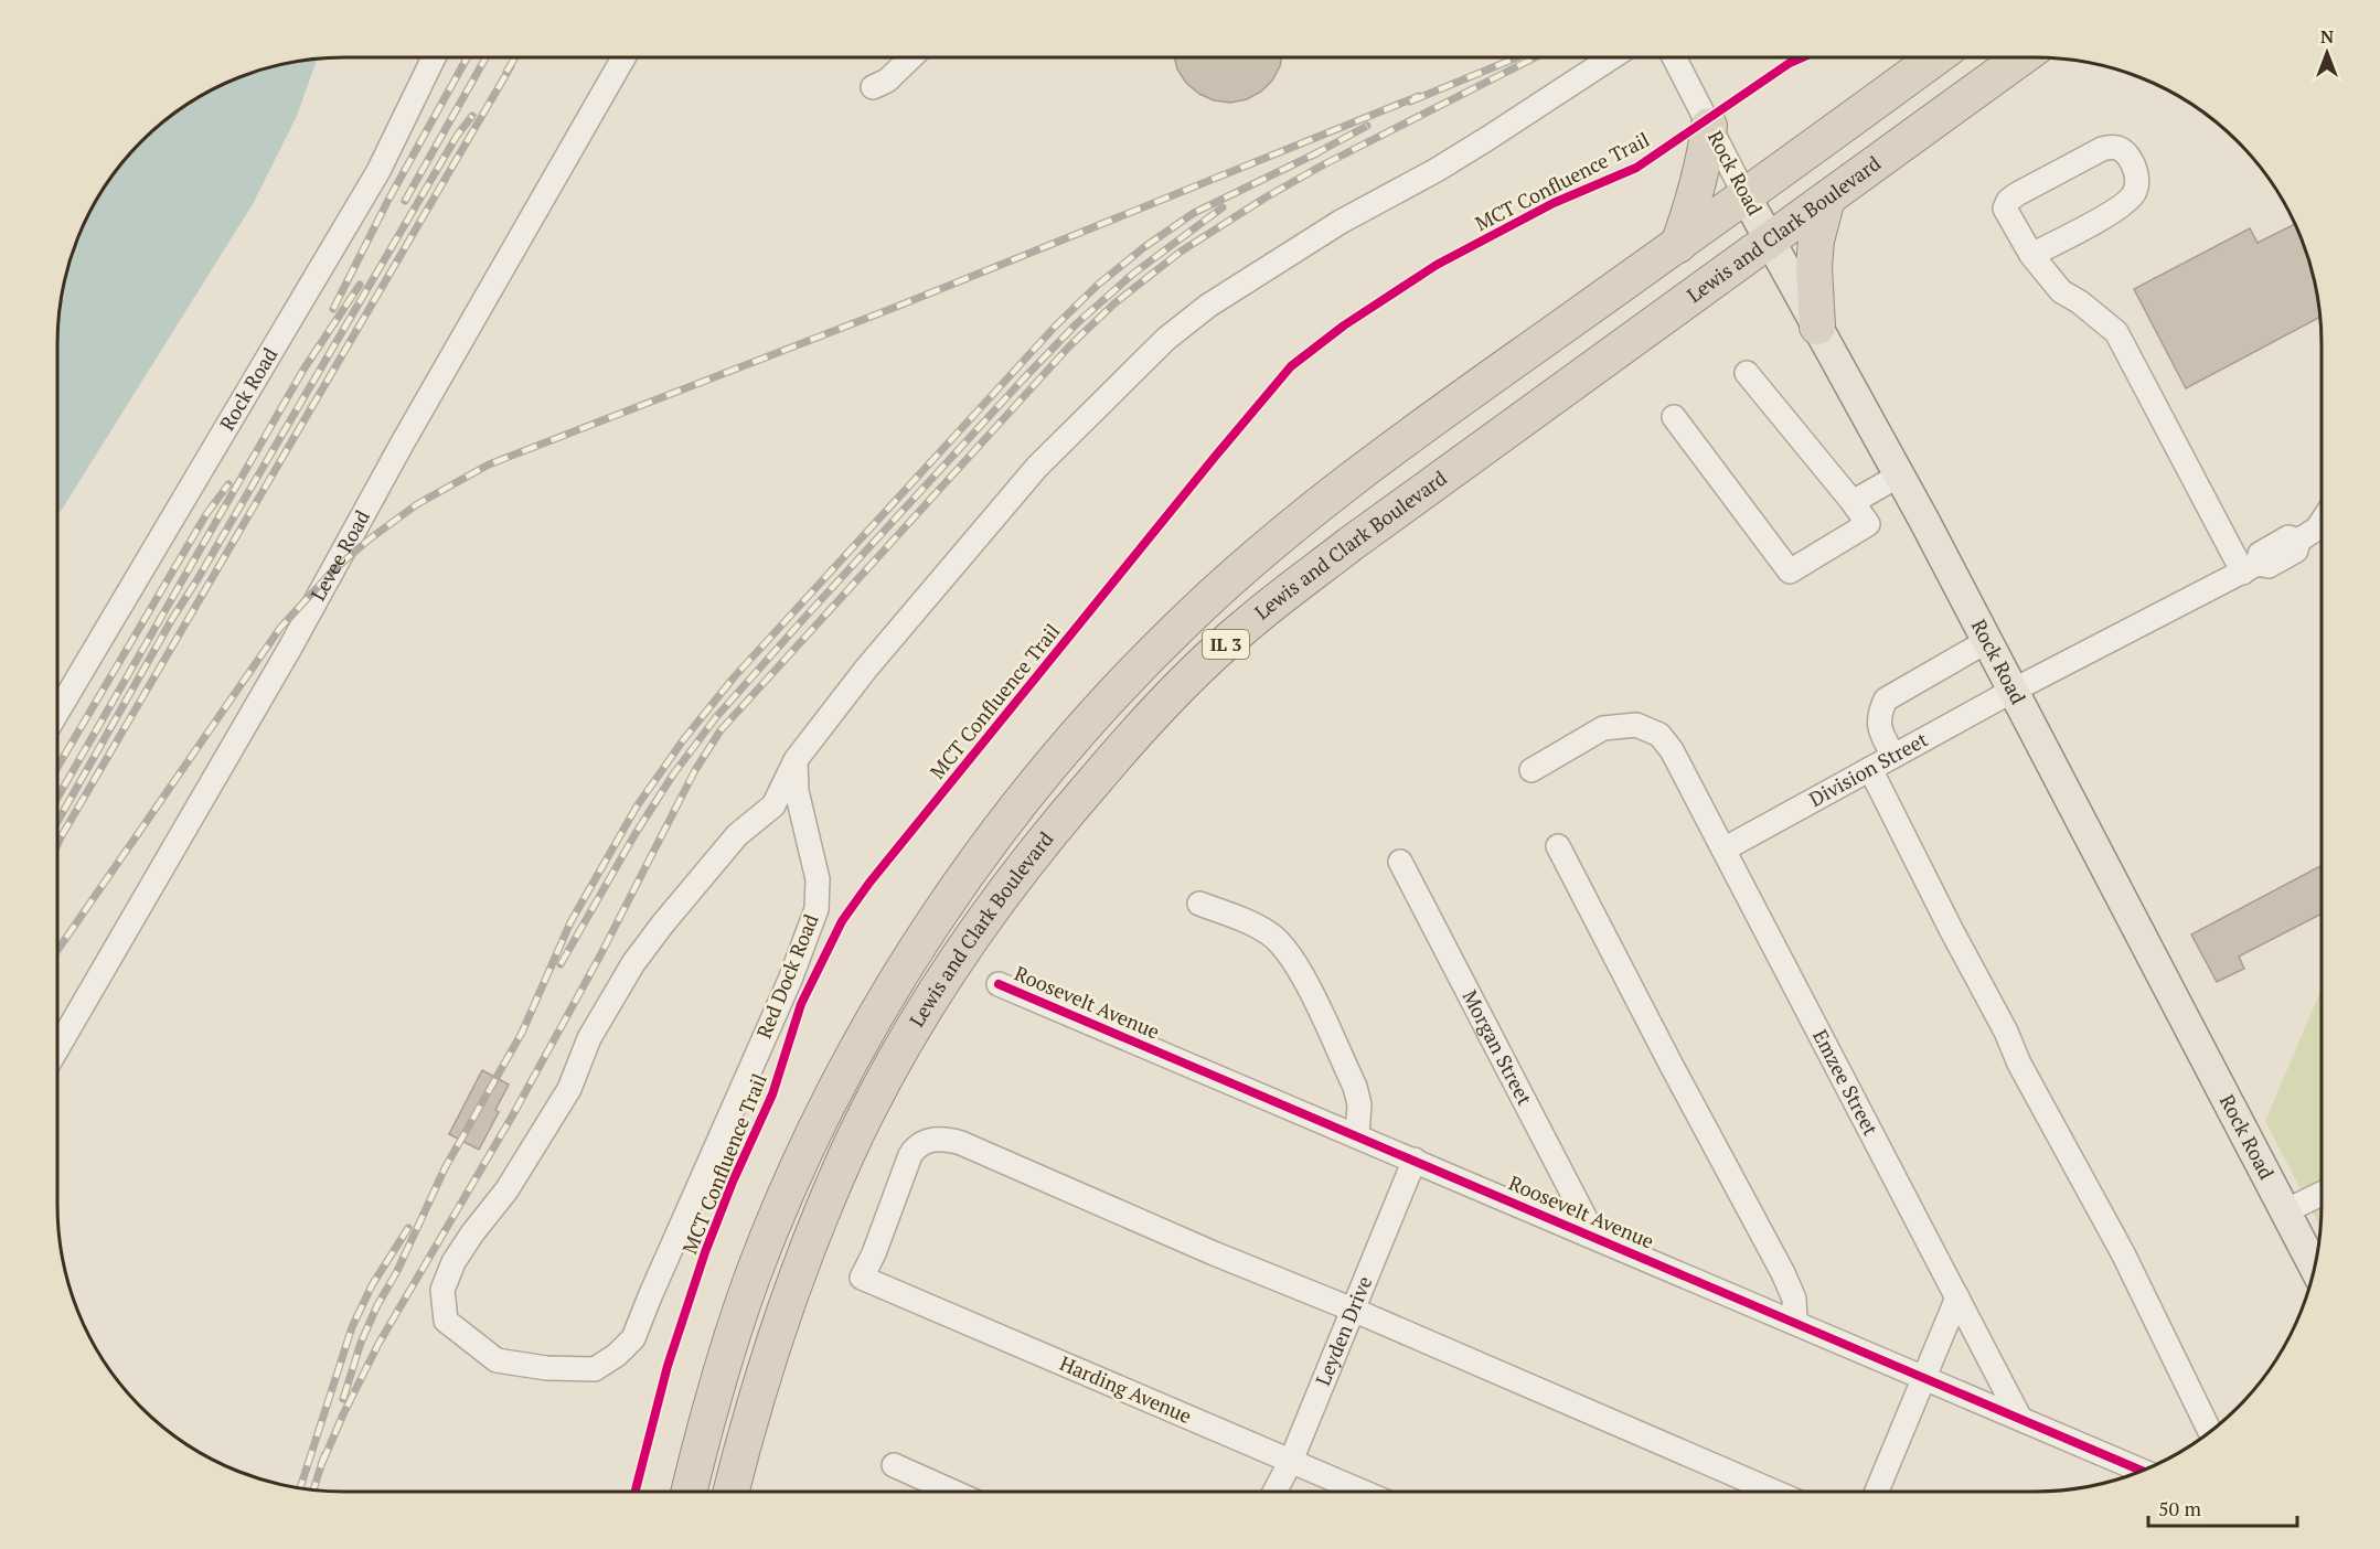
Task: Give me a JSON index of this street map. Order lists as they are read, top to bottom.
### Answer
{
  "streets": {
    "highway": ["Lewis and Clark Boulevard", "IL 3"],
    "main road": ["Rock Road"],
    "street": [
      "Levee Road",
      "Division Street",
      "Red Dock Road",
      "Roosevelt Avenue",
      "Morgan Street",
      "Emzee Street",
      "Leyden Drive",
      "Harding Avenue"
    ],
    "cycle path": ["MCT Confluence Trail"]
  },
  "crossings": [
    ["Rock Road", "Lewis and Clark Boulevard"],
    ["Rock Road", "Division Street"],
    ["Division Street", "Emzee Street"],
    ["Roosevelt Avenue", "Morgan Street"],
    ["Roosevelt Avenue", "Emzee Street"],
    ["Roosevelt Avenue", "Leyden Drive"],
    ["Leyden Drive", "Harding Avenue"]
  ],
  "scale_bar": "50 m",
  "north": "top"
}
